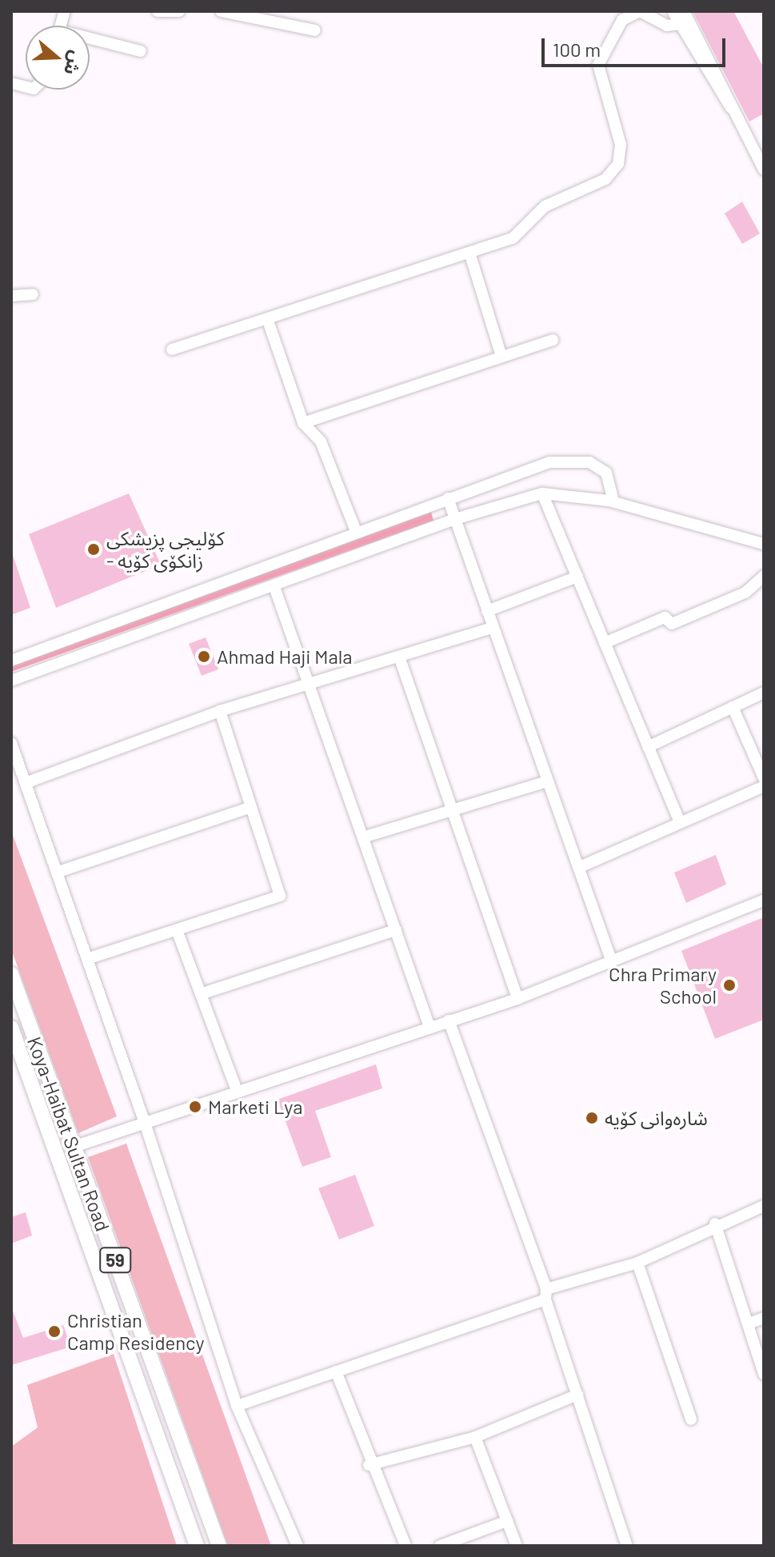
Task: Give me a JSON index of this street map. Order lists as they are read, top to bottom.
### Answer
{
  "streets": {
    "main road": ["Koya-Haibat Sultan Road", "59"]
  },
  "places": [
    "کۆلیجی پزیشکی - زانکۆی کۆیە",
    "Ahmad Haji Mala",
    "Chra Primary School",
    "Marketi Lya",
    "شارەوانی کۆیە",
    "Christian Camp Residency"
  ],
  "scale_bar": "100 m",
  "north": "right"
}
